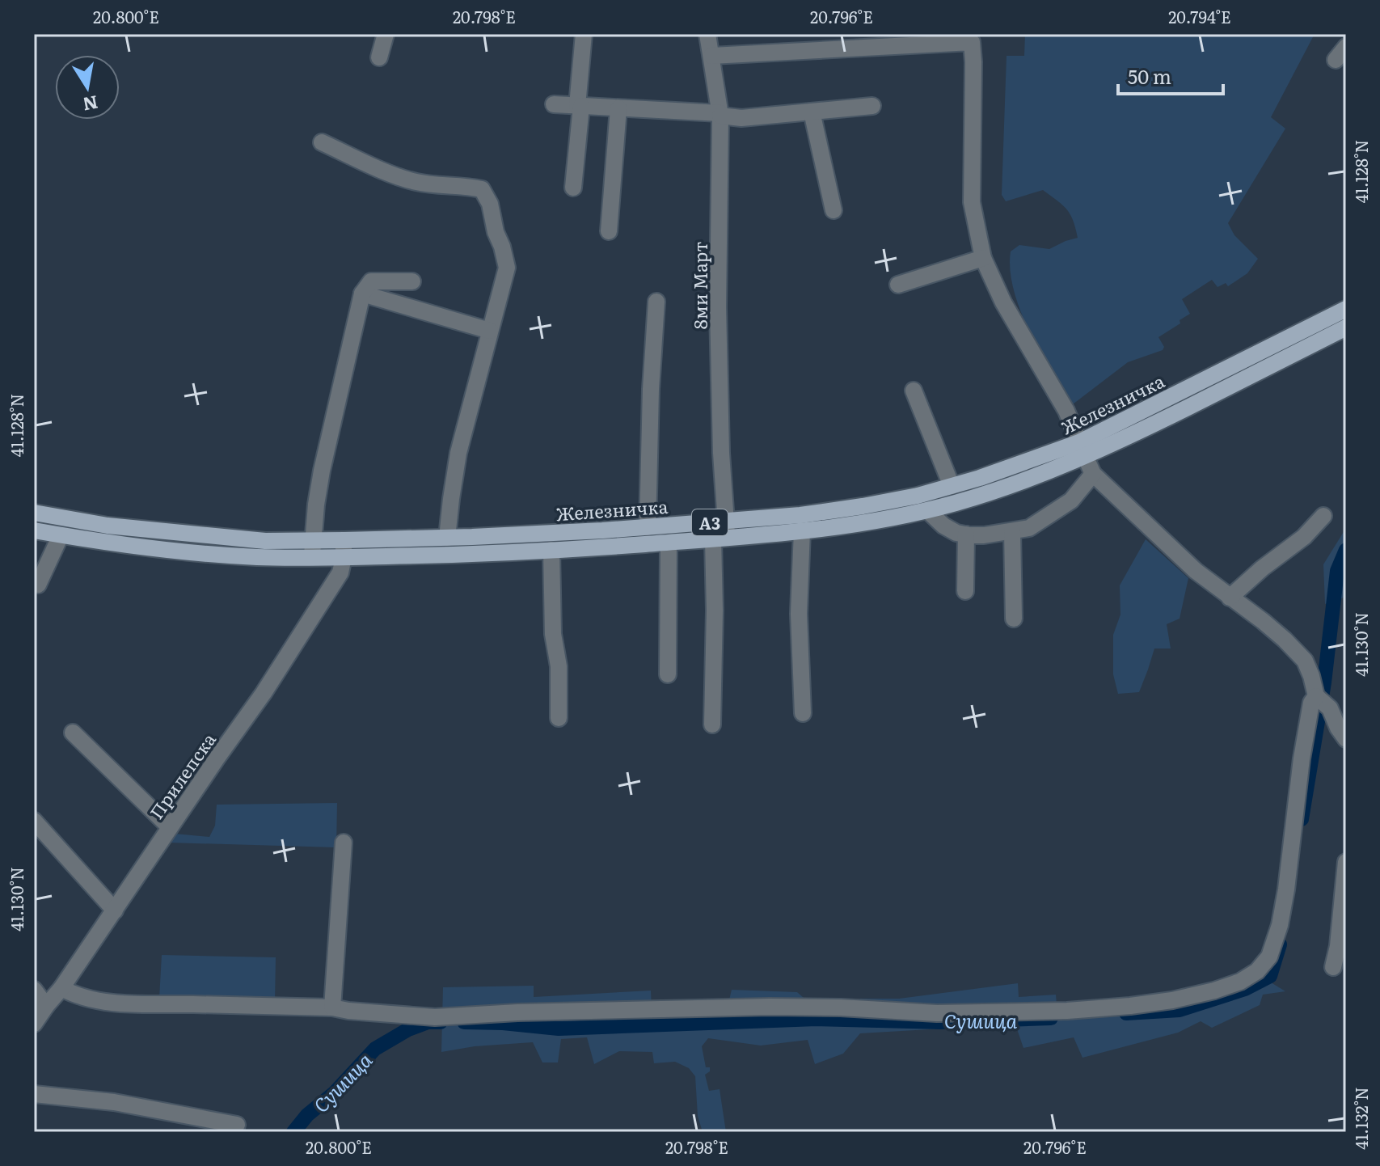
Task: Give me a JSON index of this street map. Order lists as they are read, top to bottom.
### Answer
{
  "streets": {
    "main road": ["Железничка", "A3"],
    "street": ["8ми Март", "Прилепска"]
  },
  "crossings": [
    ["8ми Март", "Железничка"],
    ["Железничка", "Прилепска"]
  ],
  "water": ["Сушица"],
  "scale_bar": "50 m",
  "north": "bottom",
  "coordinates": [
    "20.800°E",
    "20.798°E",
    "20.796°E",
    "20.794°E",
    "41.128°N",
    "41.130°N",
    "41.132°N"
  ]
}
